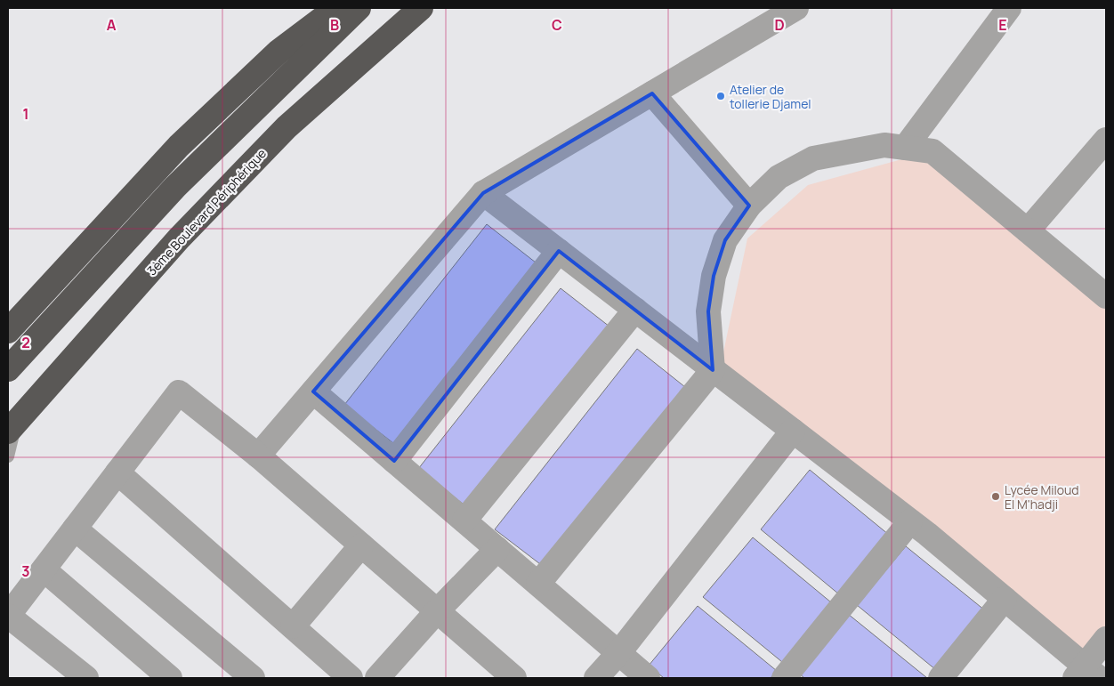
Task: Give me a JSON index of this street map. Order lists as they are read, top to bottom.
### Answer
{
  "streets": {
    "highway": ["3ème Boulevard Périphérique"]
  },
  "places": ["Atelier de tollerie Djamel", "Lycée Miloud El M'hadji"],
  "grid": {
    "columns": [
      "A",
      "B",
      "C",
      "D",
      "E"
    ],
    "rows": ["1", "2", "3"]
  }
}
